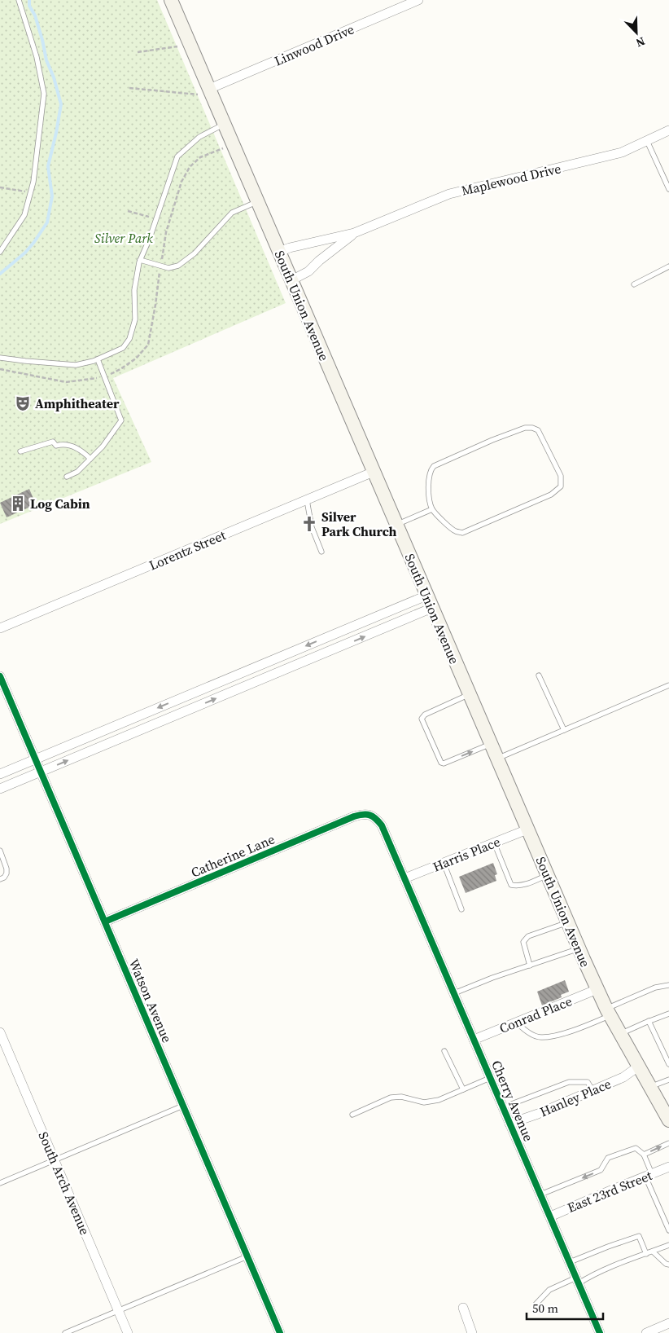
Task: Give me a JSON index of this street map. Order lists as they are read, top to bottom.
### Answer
{
  "streets": {
    "main road": ["South Union Avenue"],
    "street": [
      "Linwood Drive",
      "Maplewood Drive",
      "Lorentz Street",
      "Harris Place",
      "Catherine Lane",
      "Watson Avenue",
      "Conrad Place",
      "Hanley Place",
      "Cherry Avenue",
      "South Arch Avenue",
      "East 23rd Street"
    ]
  },
  "crossings": [
    ["Linwood Drive", "South Union Avenue"],
    ["Maplewood Drive", "South Union Avenue"],
    ["South Union Avenue", "Lorentz Street"],
    ["South Union Avenue", "Harris Place"],
    ["South Union Avenue", "Conrad Place"],
    ["South Union Avenue", "Hanley Place"],
    ["Harris Place", "Cherry Avenue"],
    ["Catherine Lane", "Watson Avenue"],
    ["Catherine Lane", "Cherry Avenue"],
    ["Conrad Place", "Cherry Avenue"],
    ["Hanley Place", "Cherry Avenue"],
    ["Cherry Avenue", "East 23rd Street"]
  ],
  "parks": ["Silver Park"],
  "places": {
    "theatre": ["Amphitheater"],
    "building": ["Log Cabin"],
    "church": ["Silver Park Church"]
  },
  "scale_bar": "50 m",
  "north": "bottom right"
}
